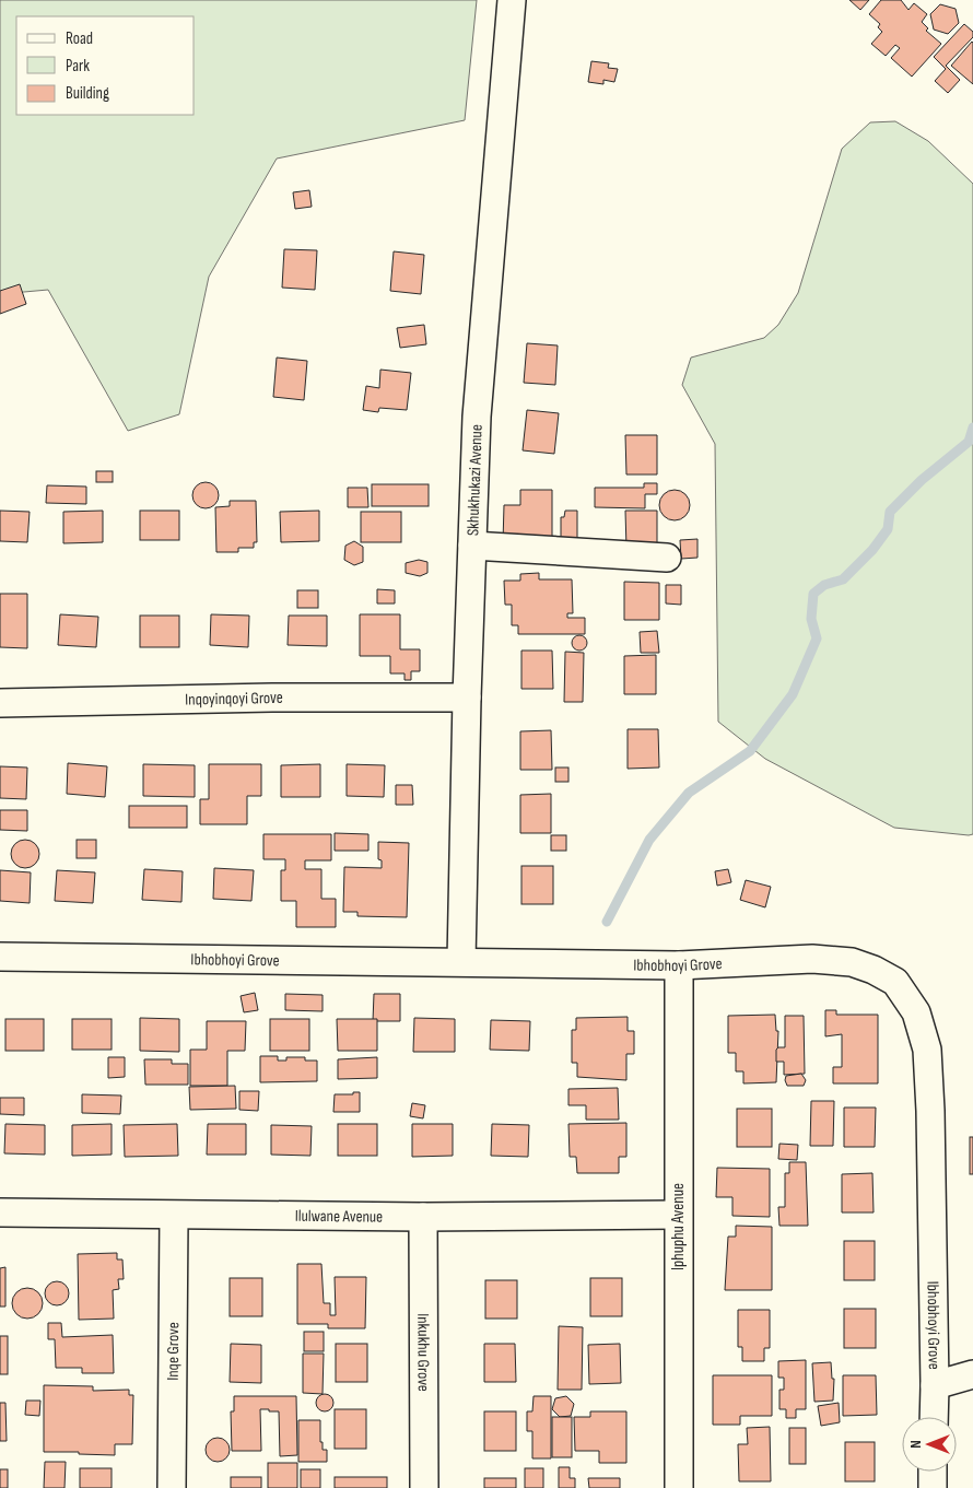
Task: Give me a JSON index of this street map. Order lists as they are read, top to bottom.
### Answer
{
  "streets": {
    "street": [
      "Skhukhukazi Avenue",
      "Inqoyinqoyi Grove",
      "Ibhobhoyi Grove",
      "Ilulwane Avenue",
      "Iphuphu Avenue",
      "Inqe Grove",
      "Inkukhu Grove"
    ]
  },
  "crossings": [
    ["Skhukhukazi Avenue", "Inqoyinqoyi Grove"],
    ["Skhukhukazi Avenue", "Ibhobhoyi Grove"],
    ["Ibhobhoyi Grove", "Iphuphu Avenue"],
    ["Ilulwane Avenue", "Iphuphu Avenue"],
    ["Ilulwane Avenue", "Inqe Grove"],
    ["Ilulwane Avenue", "Inkukhu Grove"]
  ],
  "legend": ["Road", "Park", "Building"],
  "north": "left"
}
